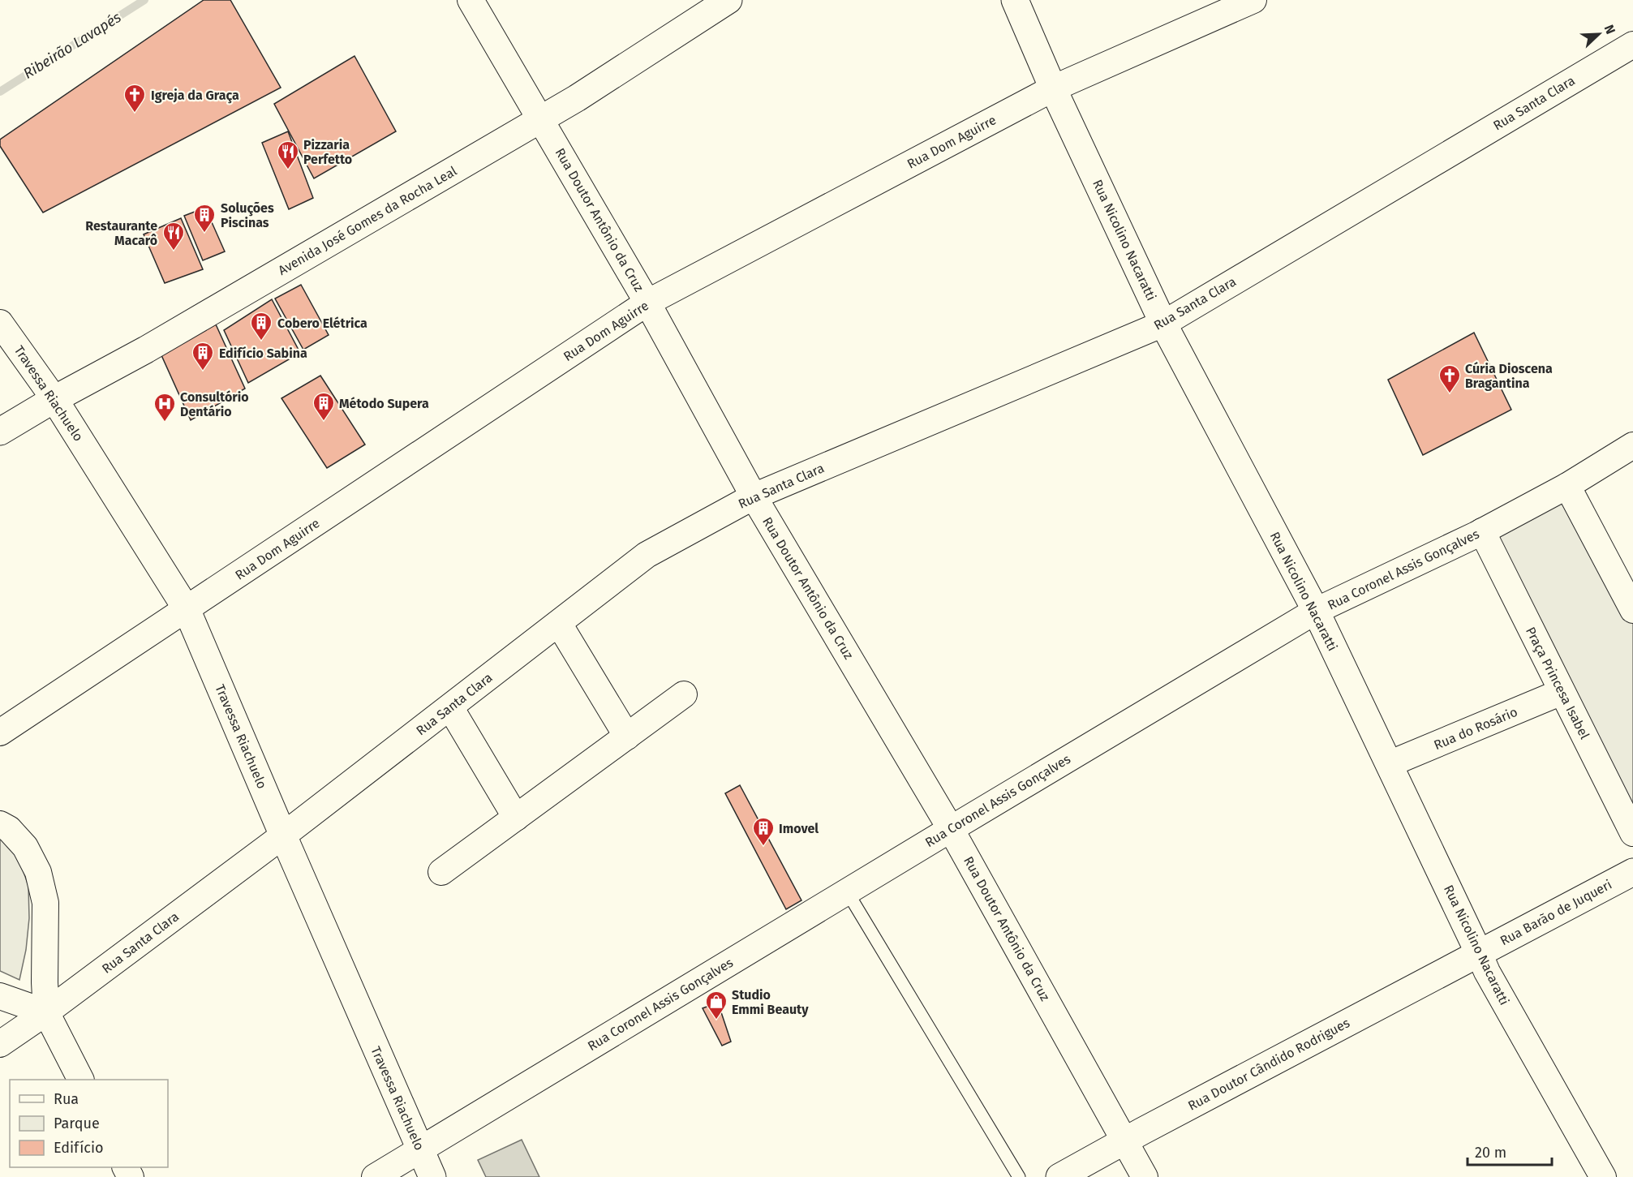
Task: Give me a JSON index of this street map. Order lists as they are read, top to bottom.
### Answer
{
  "streets": {
    "street": [
      "Rua Santa Clara",
      "Rua Dom Aguirre",
      "Rua Doutor Antônio da Cruz",
      "Avenida José Gomes da Rocha Leal",
      "Rua Nicolino Nacaratti",
      "Travessa Riachuelo",
      "Rua Coronel Assis Gonçalves",
      "Praça Princesa Isabel",
      "Rua do Rosário",
      "Rua Barão de Juqueri",
      "Rua Doutor Cândido Rodrigues"
    ]
  },
  "crossings": [
    ["Rua Santa Clara", "Rua Doutor Antônio da Cruz"],
    ["Rua Santa Clara", "Rua Nicolino Nacaratti"],
    ["Rua Santa Clara", "Travessa Riachuelo"],
    ["Rua Dom Aguirre", "Rua Doutor Antônio da Cruz"],
    ["Rua Dom Aguirre", "Rua Nicolino Nacaratti"],
    ["Rua Dom Aguirre", "Travessa Riachuelo"],
    ["Rua Doutor Antônio da Cruz", "Avenida José Gomes da Rocha Leal"],
    ["Rua Doutor Antônio da Cruz", "Rua Coronel Assis Gonçalves"],
    ["Rua Doutor Antônio da Cruz", "Rua Doutor Cândido Rodrigues"],
    ["Avenida José Gomes da Rocha Leal", "Travessa Riachuelo"],
    ["Rua Nicolino Nacaratti", "Rua Coronel Assis Gonçalves"],
    ["Rua Nicolino Nacaratti", "Rua do Rosário"],
    ["Rua Nicolino Nacaratti", "Rua Barão de Juqueri"],
    ["Rua Nicolino Nacaratti", "Rua Doutor Cândido Rodrigues"],
    ["Travessa Riachuelo", "Rua Coronel Assis Gonçalves"],
    ["Rua Coronel Assis Gonçalves", "Praça Princesa Isabel"],
    ["Praça Princesa Isabel", "Rua do Rosário"],
    ["Rua Barão de Juqueri", "Rua Doutor Cândido Rodrigues"]
  ],
  "water": ["Ribeirão Lavapés"],
  "places": {
    "church": ["Igreja da Graça", "Cúria Dioscena Bragantina"],
    "restaurant": ["Pizzaria Perfetto", "Restaurante Macarô"],
    "building": [
      "Soluções Piscinas",
      "Cobero Elétrica",
      "Edifício Sabina",
      "Método Supera",
      "Imovel"
    ],
    "hospital": ["Consultório Dentário"],
    "shop": ["Studio Emmi Beauty"]
  },
  "legend": ["Rua", "Parque", "Edifício"],
  "scale_bar": "20 m",
  "north": "top right"
}
